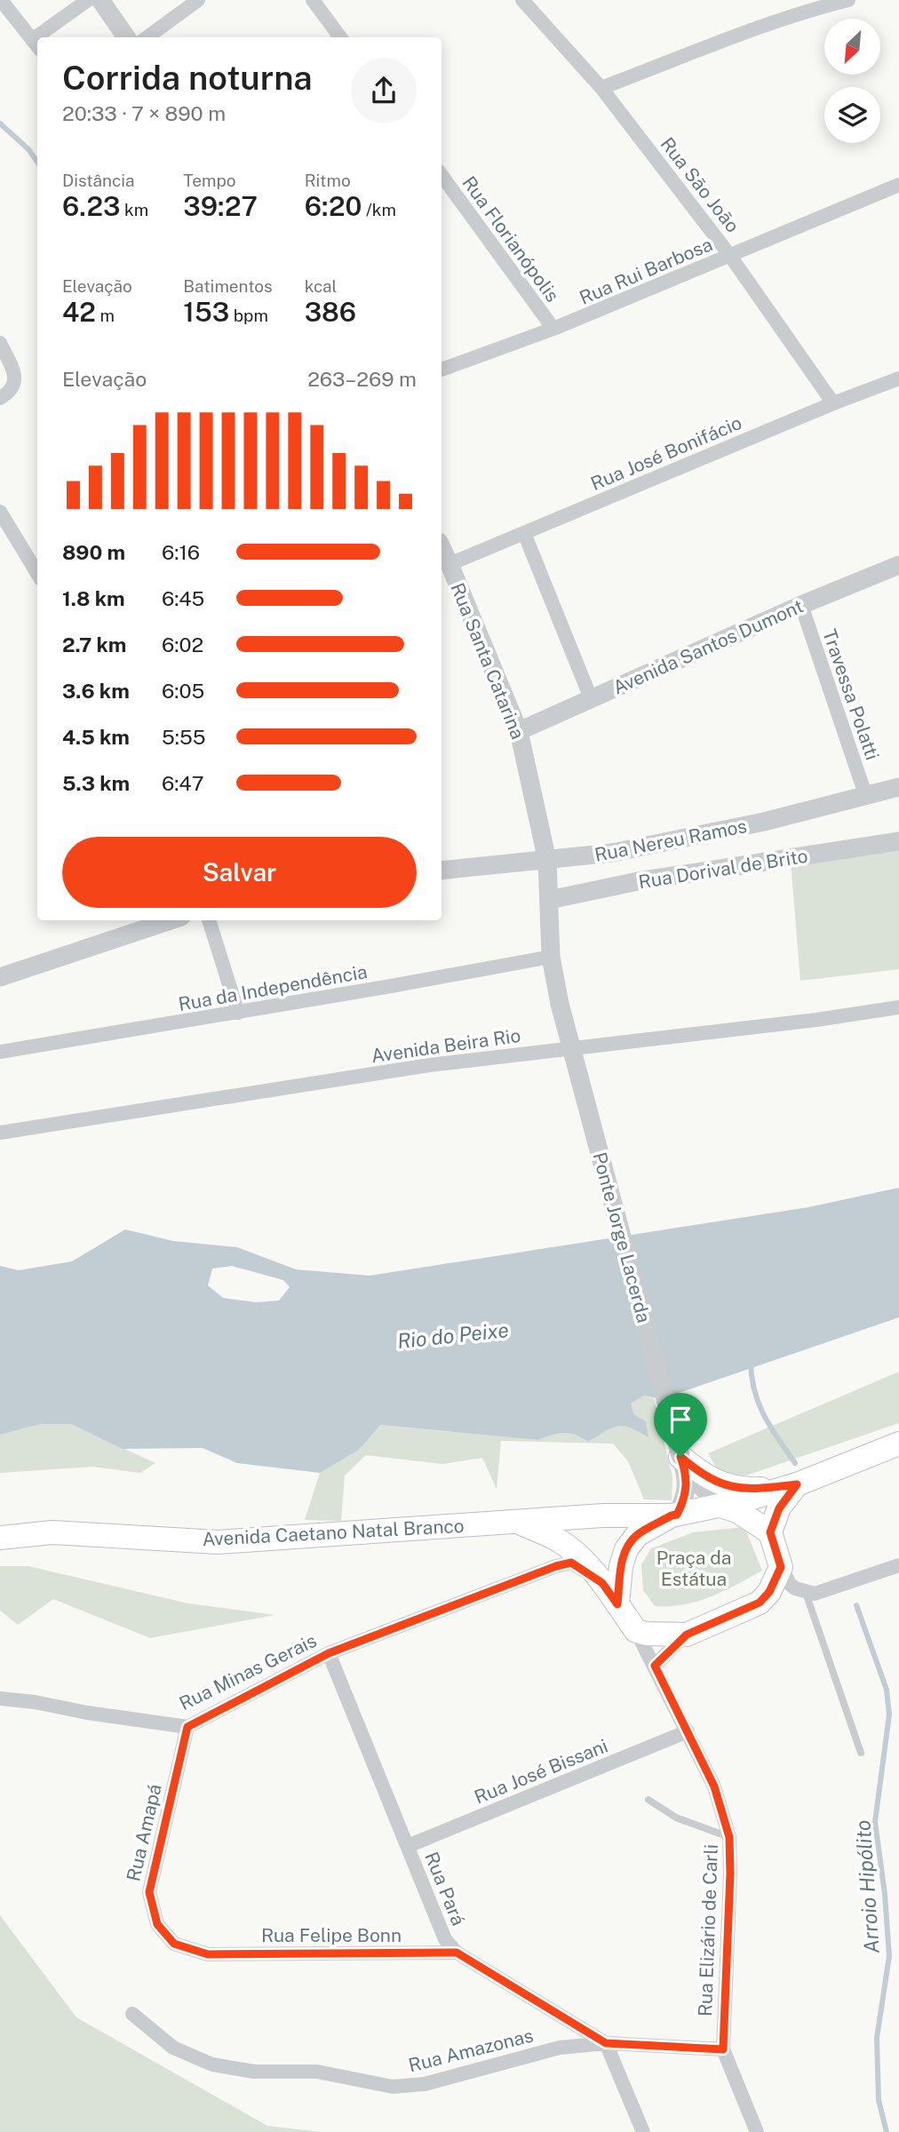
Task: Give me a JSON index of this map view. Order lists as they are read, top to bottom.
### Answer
{
  "streets": {
    "main road": ["Avenida Caetano Natal Branco"],
    "street": [
      "Rua São João",
      "Rua Florianópolis",
      "Rua Rui Barbosa",
      "Rua José Bonifácio",
      "Avenida Santos Dumont",
      "Rua Santa Catarina",
      "Travessa Polatti",
      "Rua Nereu Ramos",
      "Rua Dorival de Brito",
      "Rua da Independência",
      "Avenida Beira Rio",
      "Ponte Jorge Lacerda",
      "Rua Minas Gerais",
      "Rua José Bissani",
      "Rua Amapá",
      "Rua Pará",
      "Rua Elizário de Carli",
      "Rua Felipe Bonn",
      "Rua Amazonas"
    ]
  },
  "crossings": [
    ["Rua São João", "Rua Rui Barbosa"],
    ["Rua São João", "Rua José Bonifácio"],
    ["Rua Florianópolis", "Rua Rui Barbosa"],
    ["Rua José Bonifácio", "Rua Santa Catarina"],
    ["Avenida Santos Dumont", "Rua Santa Catarina"],
    ["Avenida Santos Dumont", "Travessa Polatti"],
    ["Rua Santa Catarina", "Rua Nereu Ramos"],
    ["Rua Santa Catarina", "Rua Dorival de Brito"],
    ["Rua Santa Catarina", "Rua da Independência"],
    ["Rua Santa Catarina", "Ponte Jorge Lacerda"],
    ["Travessa Polatti", "Rua Nereu Ramos"],
    ["Ponte Jorge Lacerda", "Avenida Caetano Natal Branco"],
    ["Ponte Jorge Lacerda", "Rua Elizário de Carli"],
    ["Avenida Caetano Natal Branco", "Rua Minas Gerais"],
    ["Avenida Caetano Natal Branco", "Rua Elizário de Carli"],
    ["Rua Minas Gerais", "Rua Amapá"],
    ["Rua Minas Gerais", "Rua Pará"],
    ["Rua José Bissani", "Rua Pará"],
    ["Rua José Bissani", "Rua Elizário de Carli"],
    ["Rua Amapá", "Rua Felipe Bonn"],
    ["Rua Pará", "Rua Felipe Bonn"],
    ["Rua Pará", "Rua Amazonas"],
    ["Rua Elizário de Carli", "Rua Amazonas"]
  ],
  "water": ["Rio do Peixe", "Arroio Hipólito"],
  "parks": ["Praça da Estátua"],
  "north": "bottom left",
  "page": {
    "heading": ["Corrida noturna", "20:33 · 7 × 890 m"],
    "stats": [
      ["Distância", "6.23 km"],
      ["Tempo", "39:27"],
      ["Ritmo", "6:20 /km"],
      ["Elevação", "42 m"],
      ["Batimentos", "153 bpm"],
      ["kcal", "386"]
    ],
    "chart": ["Elevação", "263–269 m"],
    "list": [
      {
        "name": "890 m",
        "note": "6:16"
      },
      {
        "name": "1.8 km",
        "note": "6:45"
      },
      {
        "name": "2.7 km",
        "note": "6:02"
      },
      {
        "name": "3.6 km",
        "note": "6:05"
      },
      {
        "name": "4.5 km",
        "note": "5:55"
      },
      {
        "name": "5.3 km",
        "note": "6:47"
      }
    ],
    "buttons": "Salvar"
  }
}
